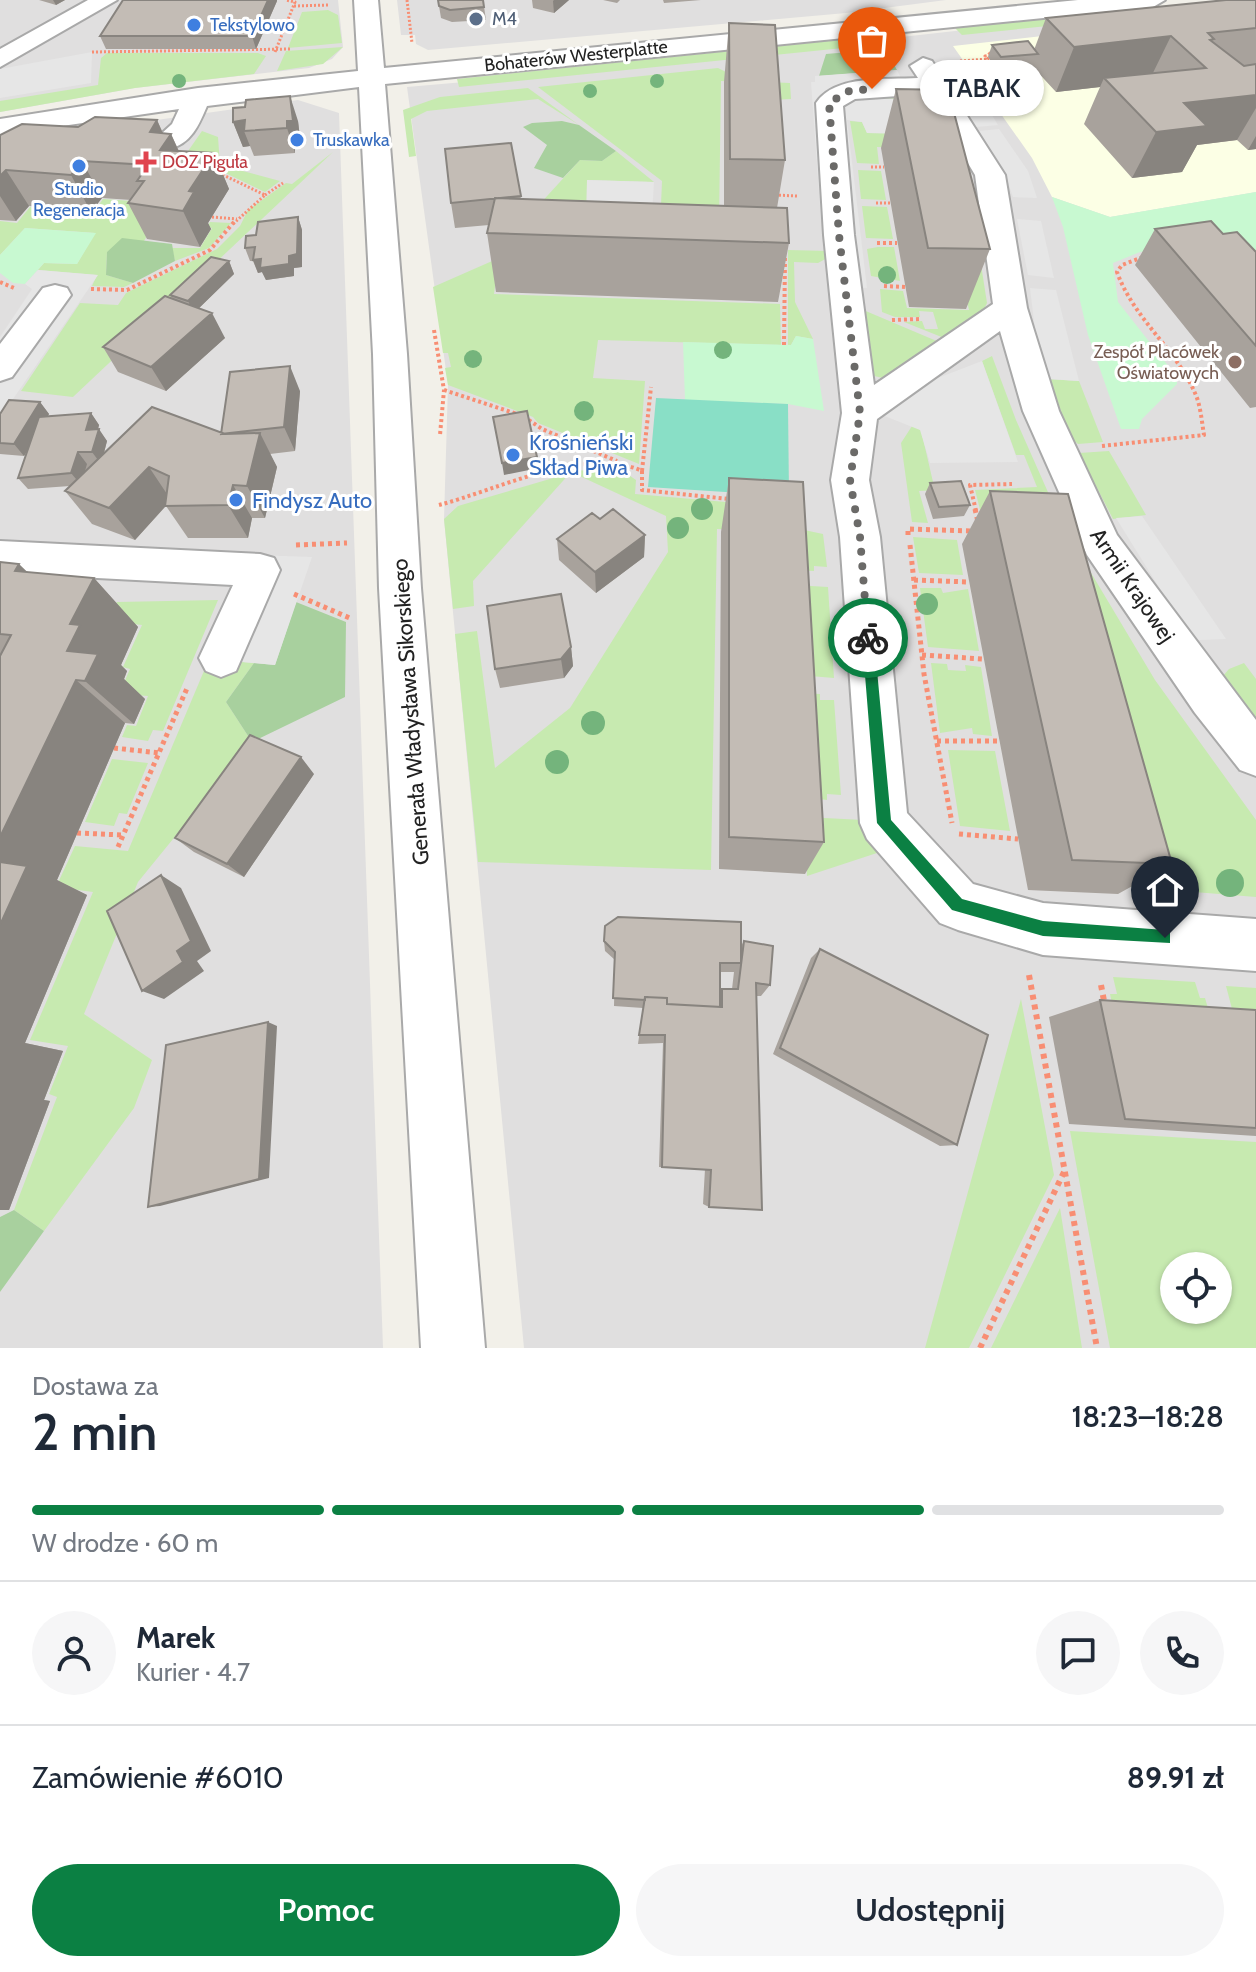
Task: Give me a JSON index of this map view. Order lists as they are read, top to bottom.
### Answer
{
  "streets": {
    "street": ["Bohaterów Westerplatte", "Armii Krajowej", "Generała Władysława Sikorskiego"]
  },
  "crossings": [
    ["Bohaterów Westerplatte", "Armii Krajowej"],
    ["Bohaterów Westerplatte", "Generała Władysława Sikorskiego"]
  ],
  "places": {
    "other": [
      "M4",
      "Tekstylowo",
      "TABAK",
      "Truskawka",
      "Studio Regeneracja",
      "Zespół Placówek Oświatowych",
      "Krośnieński Skład Piwa",
      "Findysz Auto"
    ],
    "health": ["DOZ Piguła"]
  },
  "page": {
    "bubble": "TABAK",
    "heading": ["2 min", "Dostawa za", "18:23–18:28"],
    "panel": [
      "Marek",
      "Kurier · 4.7",
      "Zamówienie #6010",
      "89.91 zł"
    ],
    "bar": "W drodze · 60 m",
    "buttons": ["Pomoc", "Udostępnij"]
  }
}
